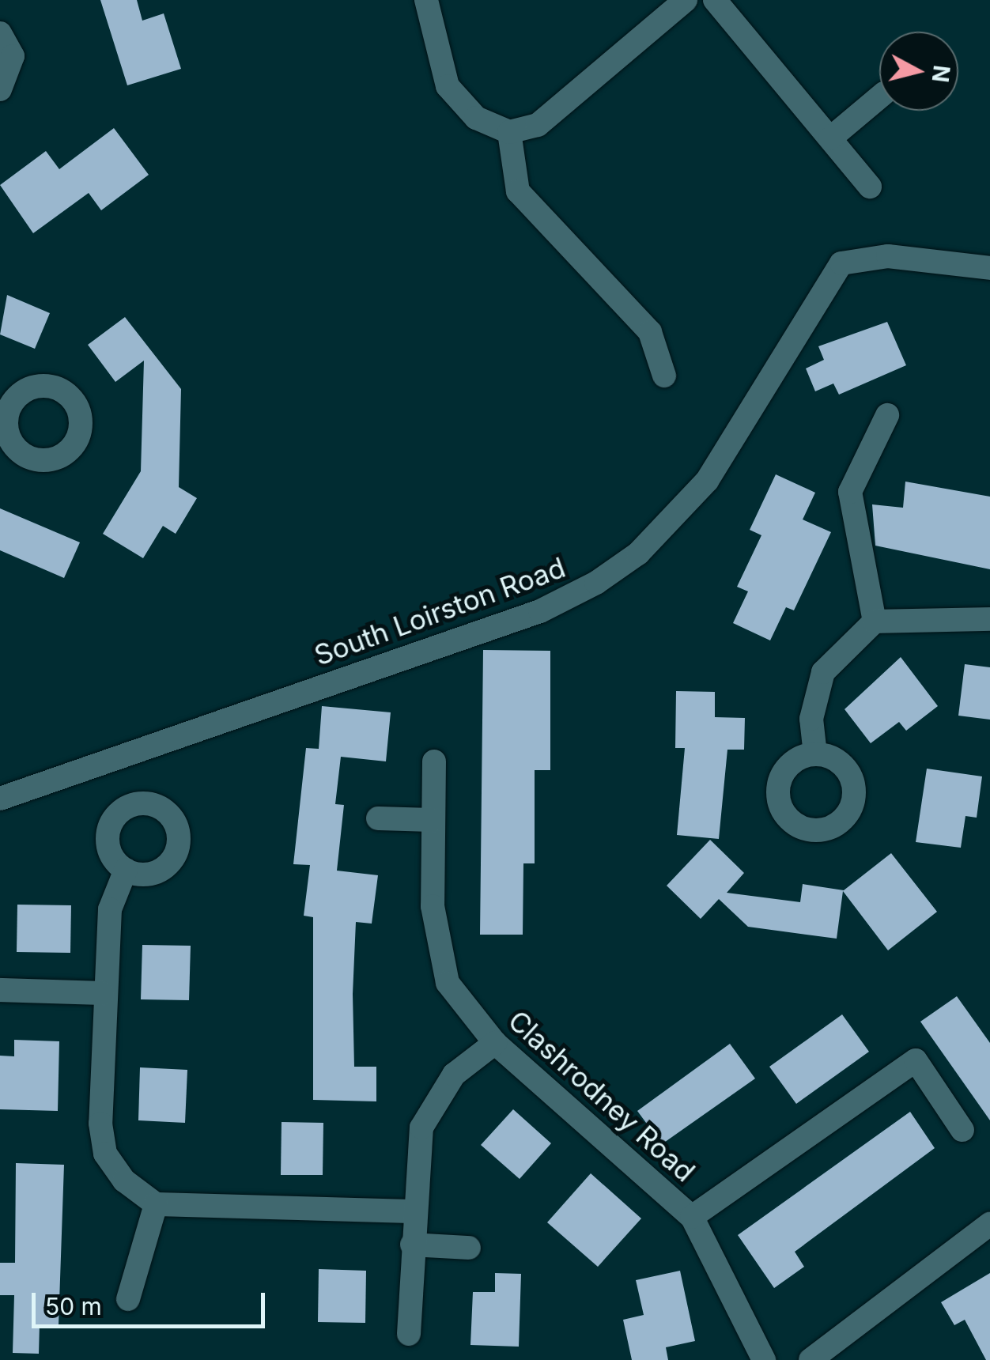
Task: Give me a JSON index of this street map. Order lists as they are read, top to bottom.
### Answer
{
  "streets": {
    "street": ["South Loirston Road", "Clashrodney Road"]
  },
  "scale_bar": "50 m",
  "north": "right"
}
